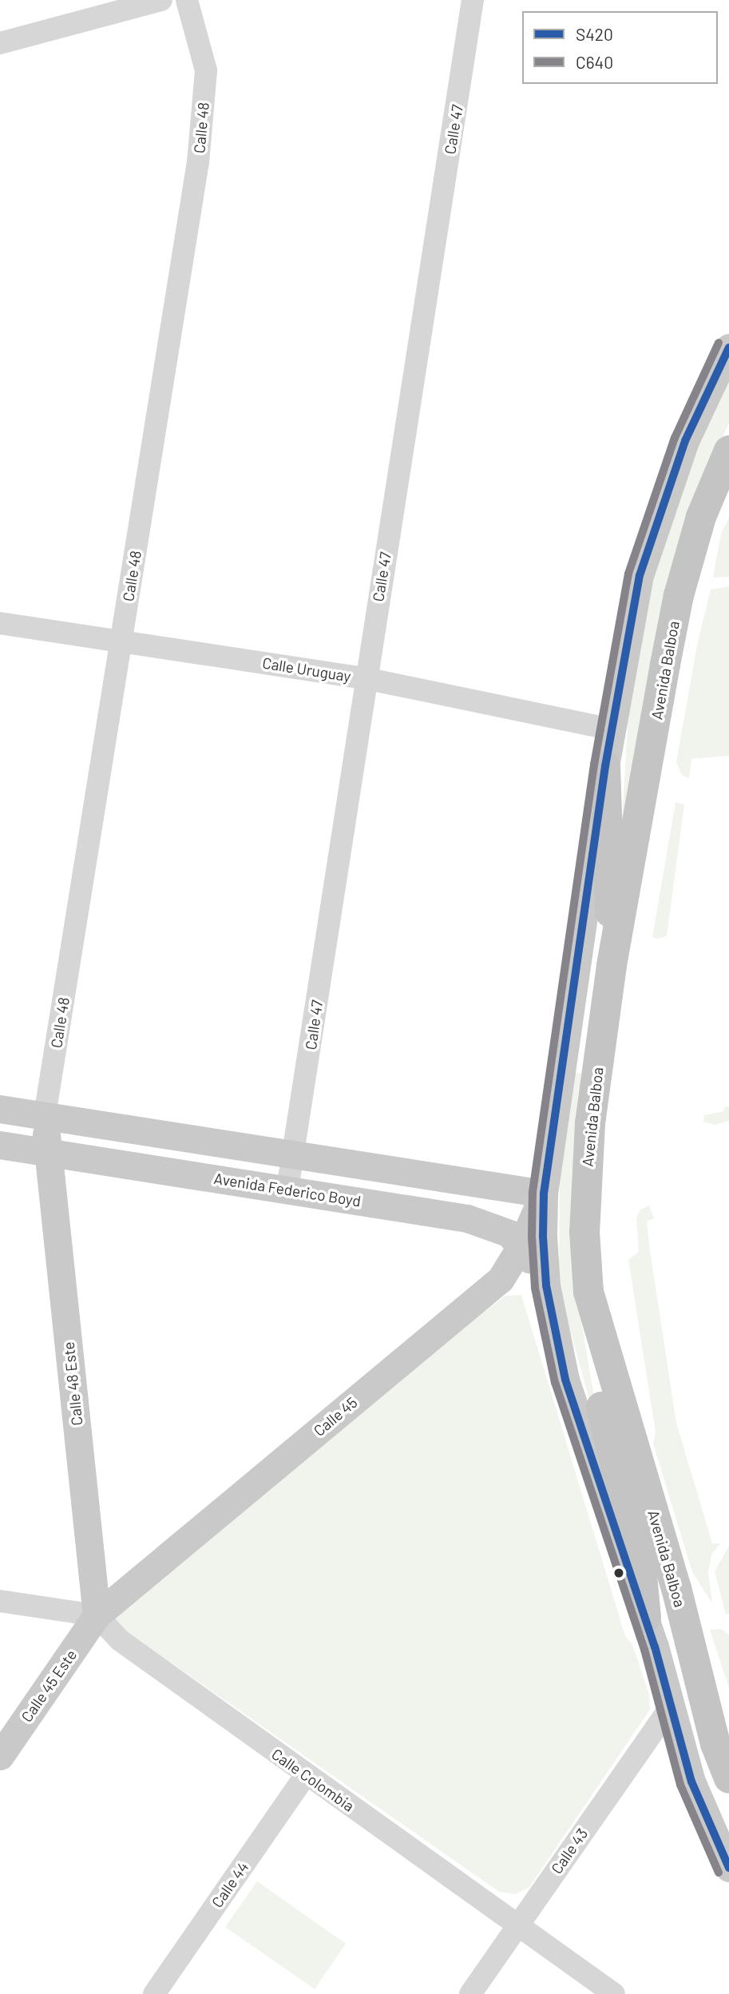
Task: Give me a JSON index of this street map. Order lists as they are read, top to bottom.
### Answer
{
  "streets": {
    "highway": ["Avenida Balboa"],
    "main road": [
      "Calle 48",
      "Avenida Federico Boyd",
      "Calle 48 Este",
      "Calle 45",
      "Calle 45 Este"
    ],
    "street": [
      "Calle 47",
      "Calle Uruguay",
      "Calle Colombia",
      "Calle 43",
      "Calle 44"
    ]
  },
  "crossings": [
    ["Calle 48", "Calle Uruguay"],
    ["Calle 48", "Avenida Federico Boyd"],
    ["Calle 48", "Calle 48 Este"],
    ["Calle 47", "Calle Uruguay"],
    ["Calle 47", "Avenida Federico Boyd"],
    ["Avenida Federico Boyd", "Calle 48 Este"],
    ["Avenida Federico Boyd", "Calle 45"],
    ["Calle 48 Este", "Calle 45"],
    ["Calle 48 Este", "Calle 45 Este"],
    ["Calle 48 Este", "Calle Colombia"],
    ["Calle 45", "Calle 45 Este"],
    ["Calle 45", "Calle Colombia"],
    ["Calle 45 Este", "Calle Colombia"],
    ["Calle Colombia", "Calle 43"],
    ["Calle Colombia", "Calle 44"]
  ],
  "lines": ["transit line C640", "transit line S420"],
  "legend": ["S420", "C640"]
}
